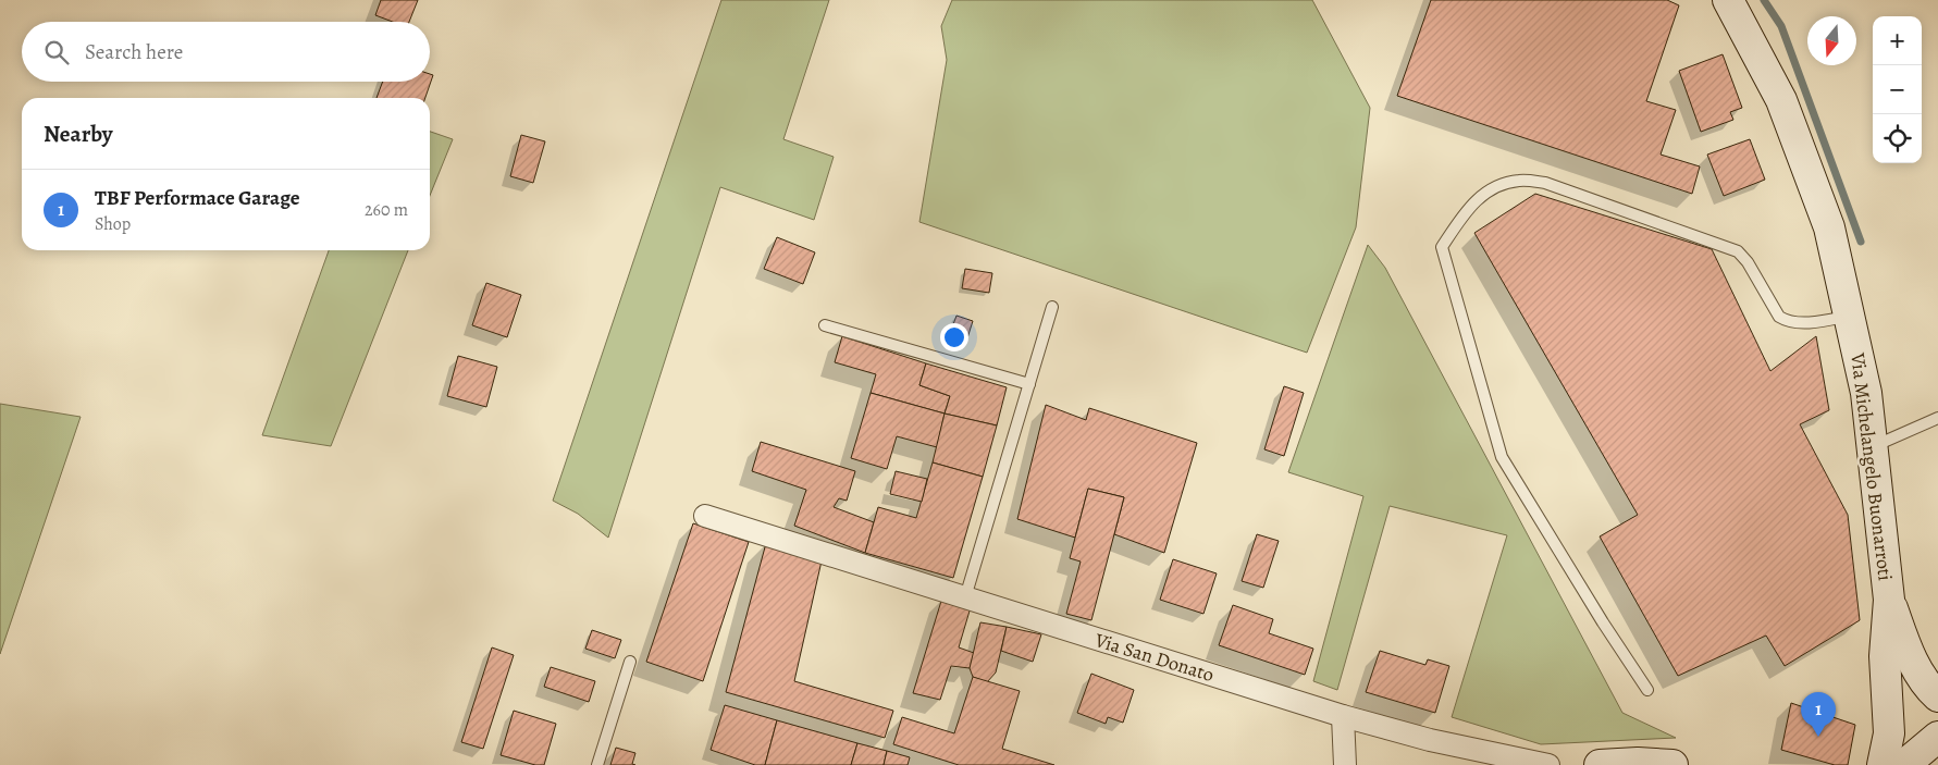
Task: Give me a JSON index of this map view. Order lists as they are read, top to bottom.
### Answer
{
  "streets": {
    "street": ["Via Michelangelo Buonarroti", "Via San Donato"]
  },
  "north": "bottom",
  "page": {
    "map_buttons": ["+", "−"],
    "search": "Search here",
    "heading": "Nearby",
    "list": [
      {
        "mark": "1",
        "name": "TBF Performace Garage",
        "note": "Shop",
        "value": "260 m"
      }
    ],
    "pins": "1"
  }
}
